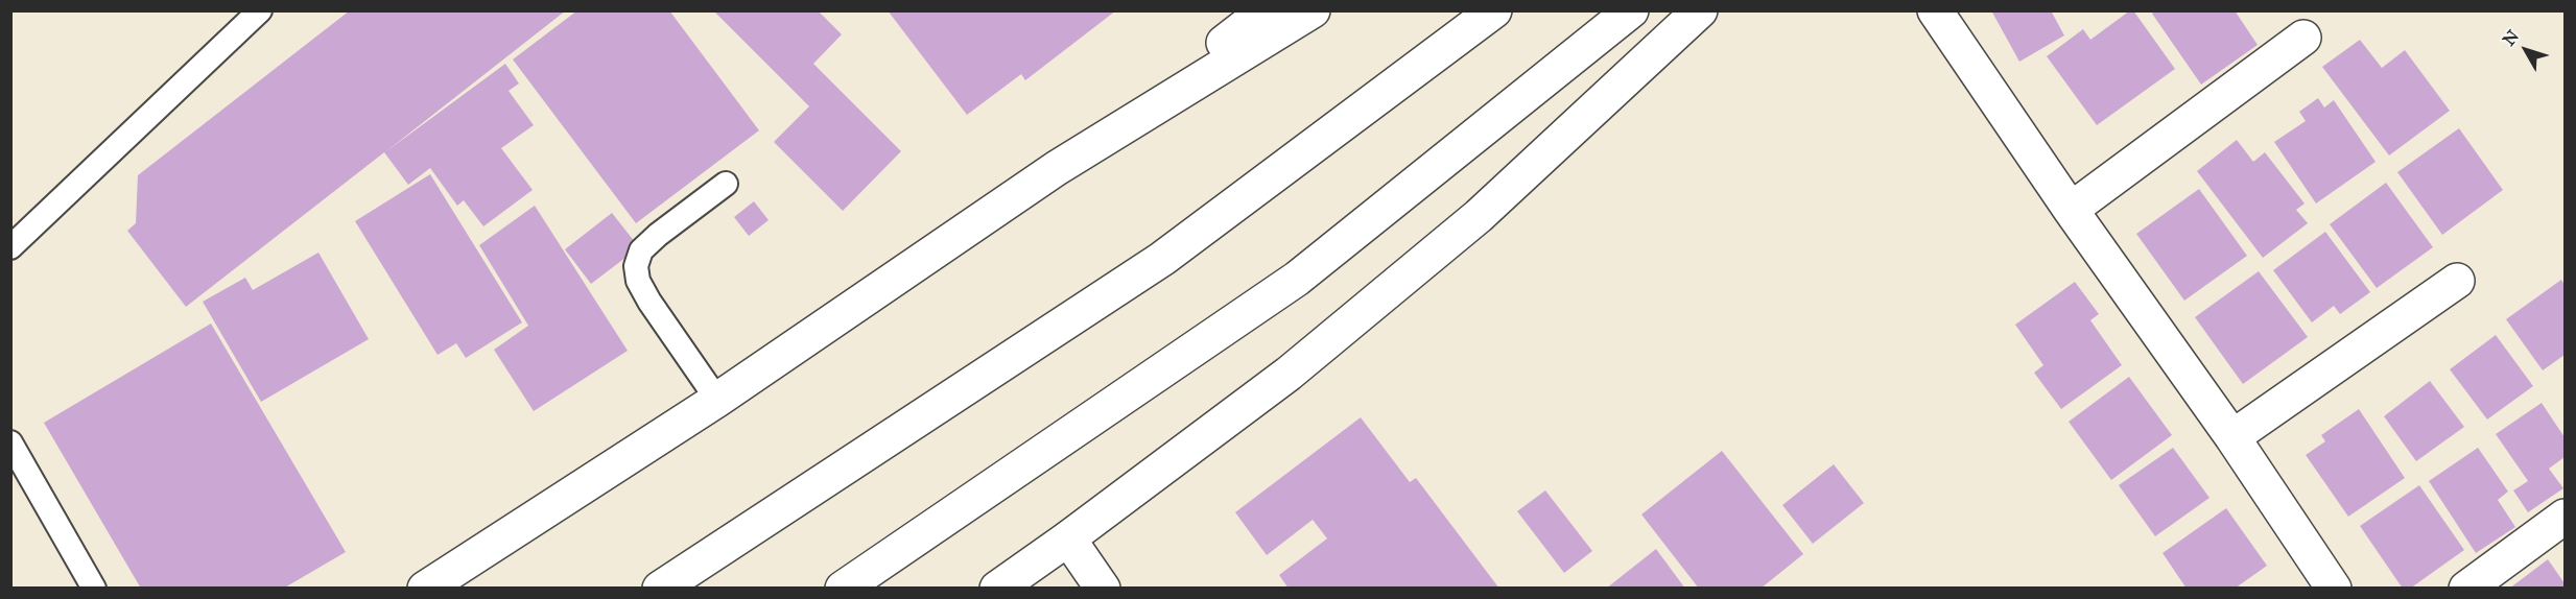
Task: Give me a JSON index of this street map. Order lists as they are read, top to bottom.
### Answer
{
  "north": "top left"
}
